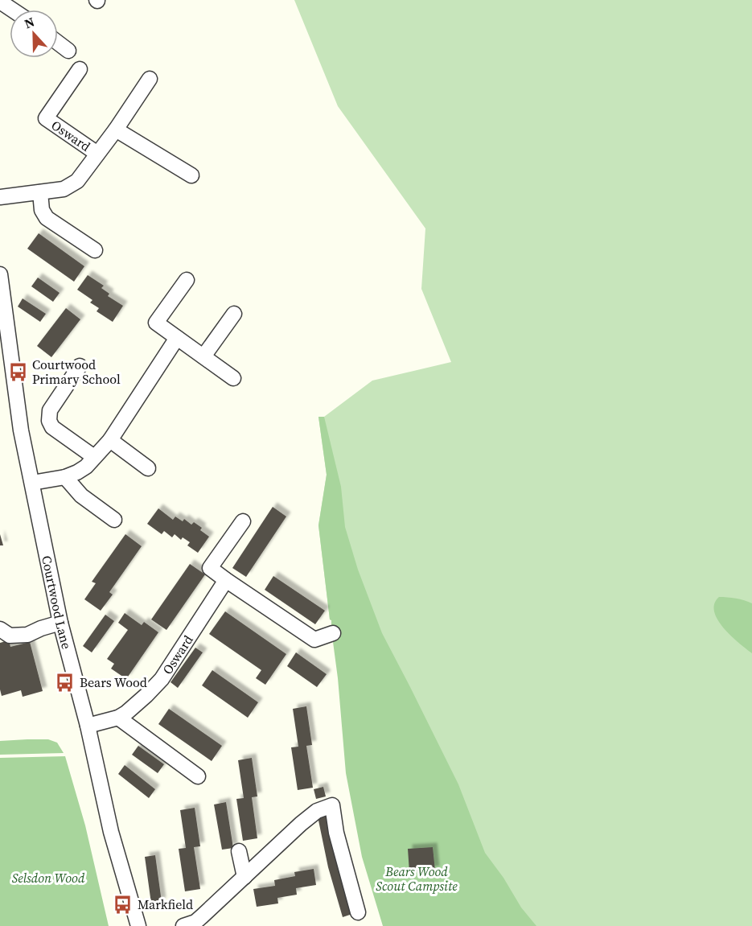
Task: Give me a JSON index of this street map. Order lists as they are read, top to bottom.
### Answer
{
  "streets": {
    "street": ["Osward", "Courtwood Lane"]
  },
  "crossings": [
    ["Osward", "Courtwood Lane"]
  ],
  "parks": ["Bears Wood Scout Campsite", "Selsdon Wood"],
  "places": {
    "bus stop": ["Courtwood Primary School", "Bears Wood", "Markfield"]
  },
  "north": "top"
}
